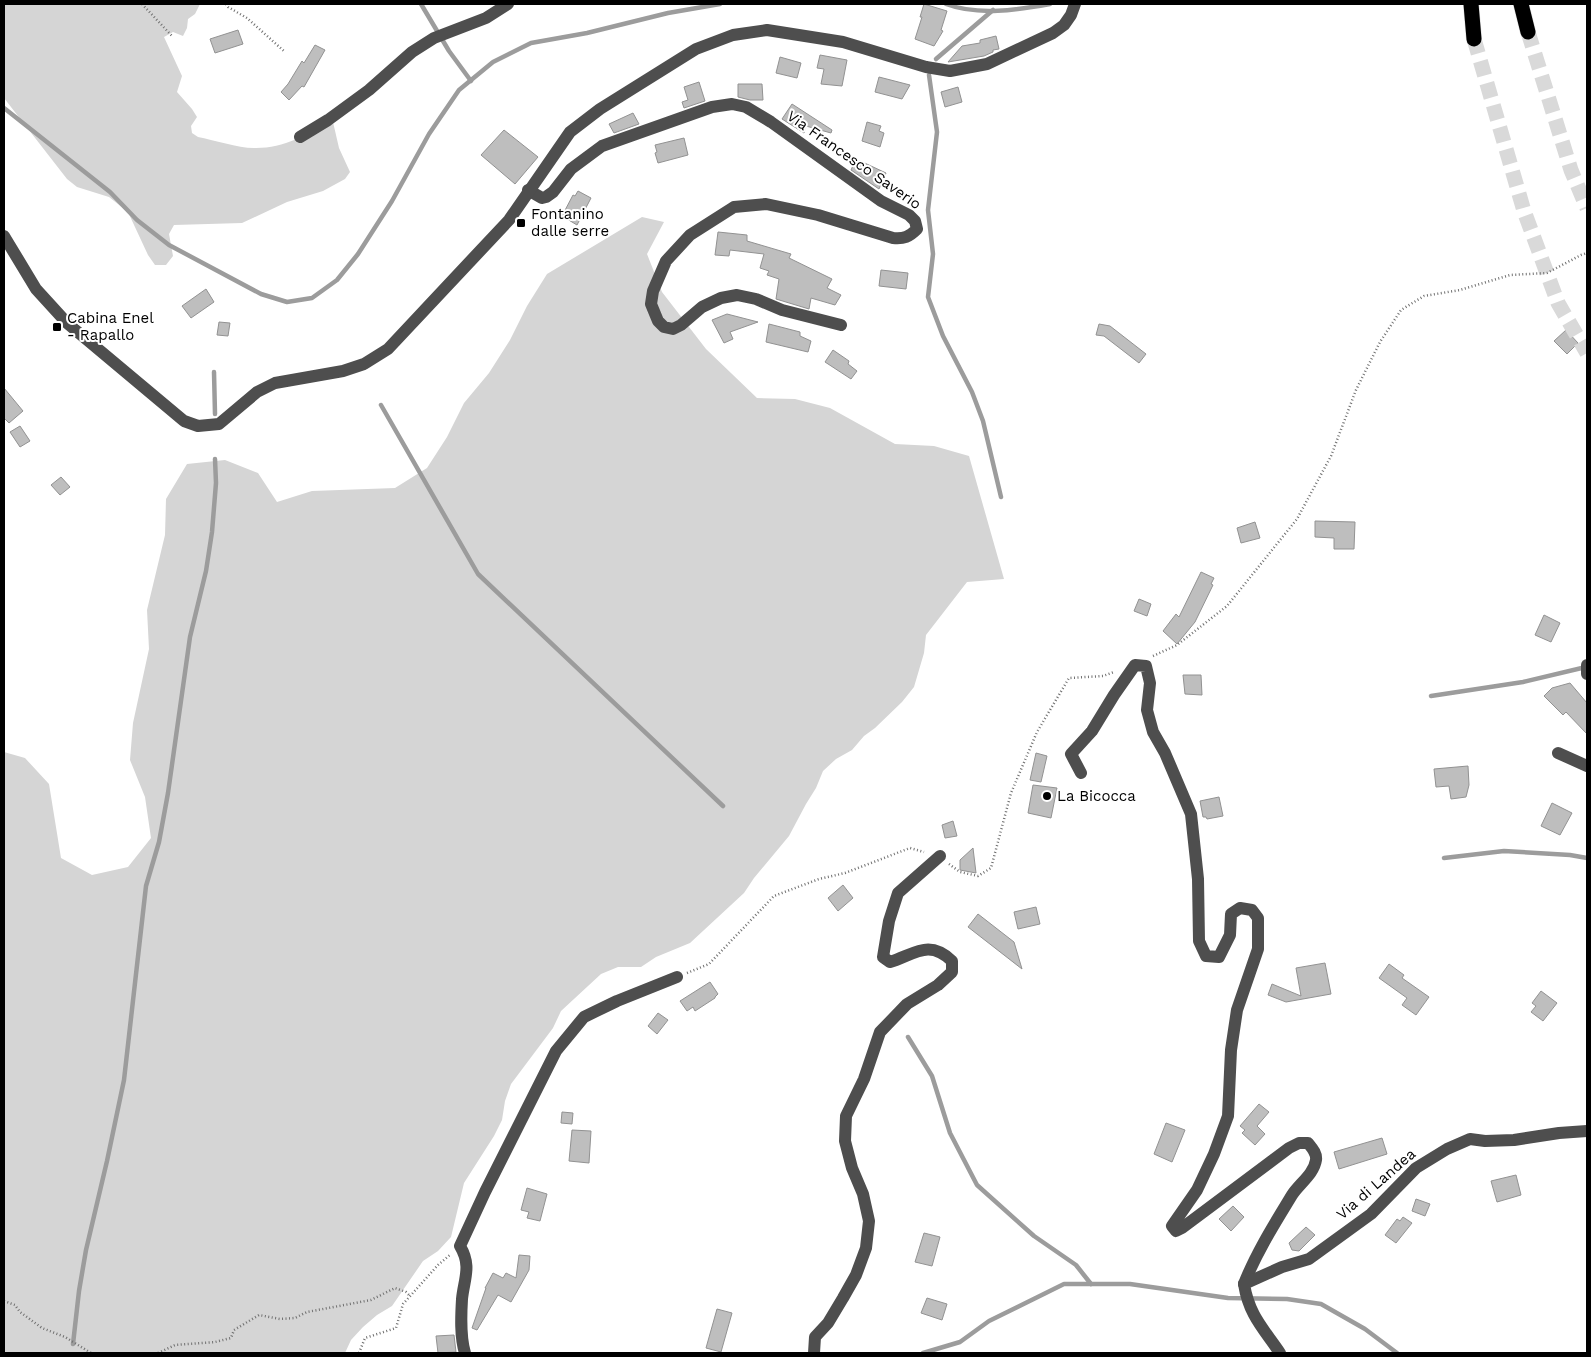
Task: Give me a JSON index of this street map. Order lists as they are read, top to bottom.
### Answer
{
  "streets": {
    "street": ["Via Francesco Saverio", "Via di Landea"]
  },
  "places": {
    "transit": ["Fontanino dalle serre", "Cabina Enel - Rapallo"],
    "other": ["La Bicocca"]
  }
}
